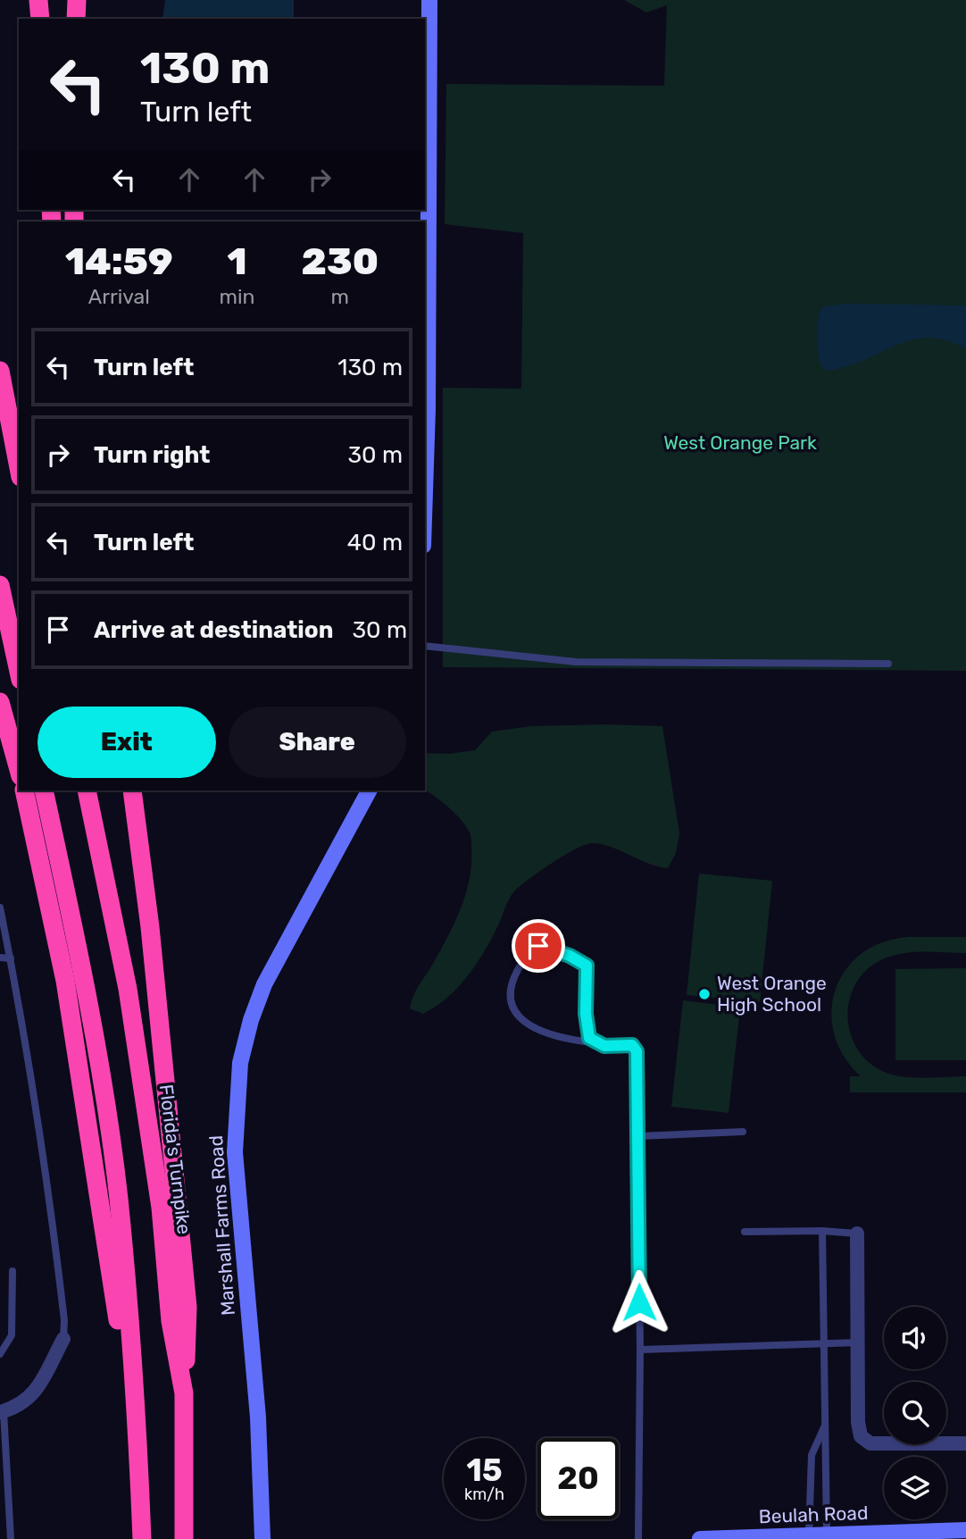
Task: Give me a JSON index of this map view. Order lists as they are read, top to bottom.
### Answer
{
  "streets": {
    "highway": ["Florida's Turnpike"],
    "street": ["Marshall Farms Road", "Beulah Road"]
  },
  "parks": ["West Orange Park"],
  "places": ["West Orange High School"],
  "page": {
    "turn": ["130 m", "Turn left"],
    "eta": [
      "14:59",
      "Arrival",
      "1",
      "min",
      "230",
      "m"
    ],
    "list": [
      {
        "name": "Turn left",
        "value": "130 m"
      },
      {
        "name": "Turn right",
        "value": "30 m"
      },
      {
        "name": "Turn left",
        "value": "40 m"
      },
      {
        "name": "Arrive at destination",
        "value": "30 m"
      }
    ],
    "buttons": ["Exit", "Share"],
    "speed": "15 km/h",
    "limit": "20"
  }
}
